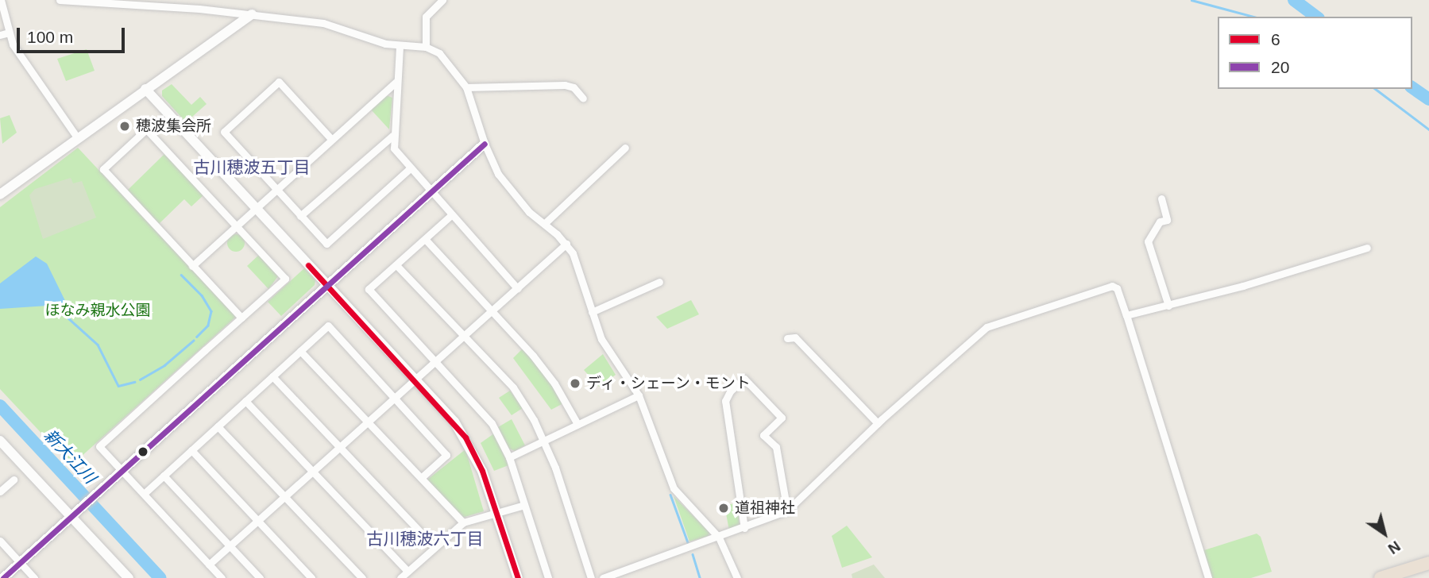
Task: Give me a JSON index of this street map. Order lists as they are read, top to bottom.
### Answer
{
  "districts": ["古川穂波五丁目", "古川穂波六丁目"],
  "water": ["新大江川"],
  "parks": ["ほなみ親水公園"],
  "places": ["穂波集会所", "ディ・シェーン・モント", "道祖神社"],
  "lines": ["transit line 20", "transit line 6"],
  "legend": ["6", "20"],
  "scale_bar": "100 m",
  "north": "bottom right"
}
